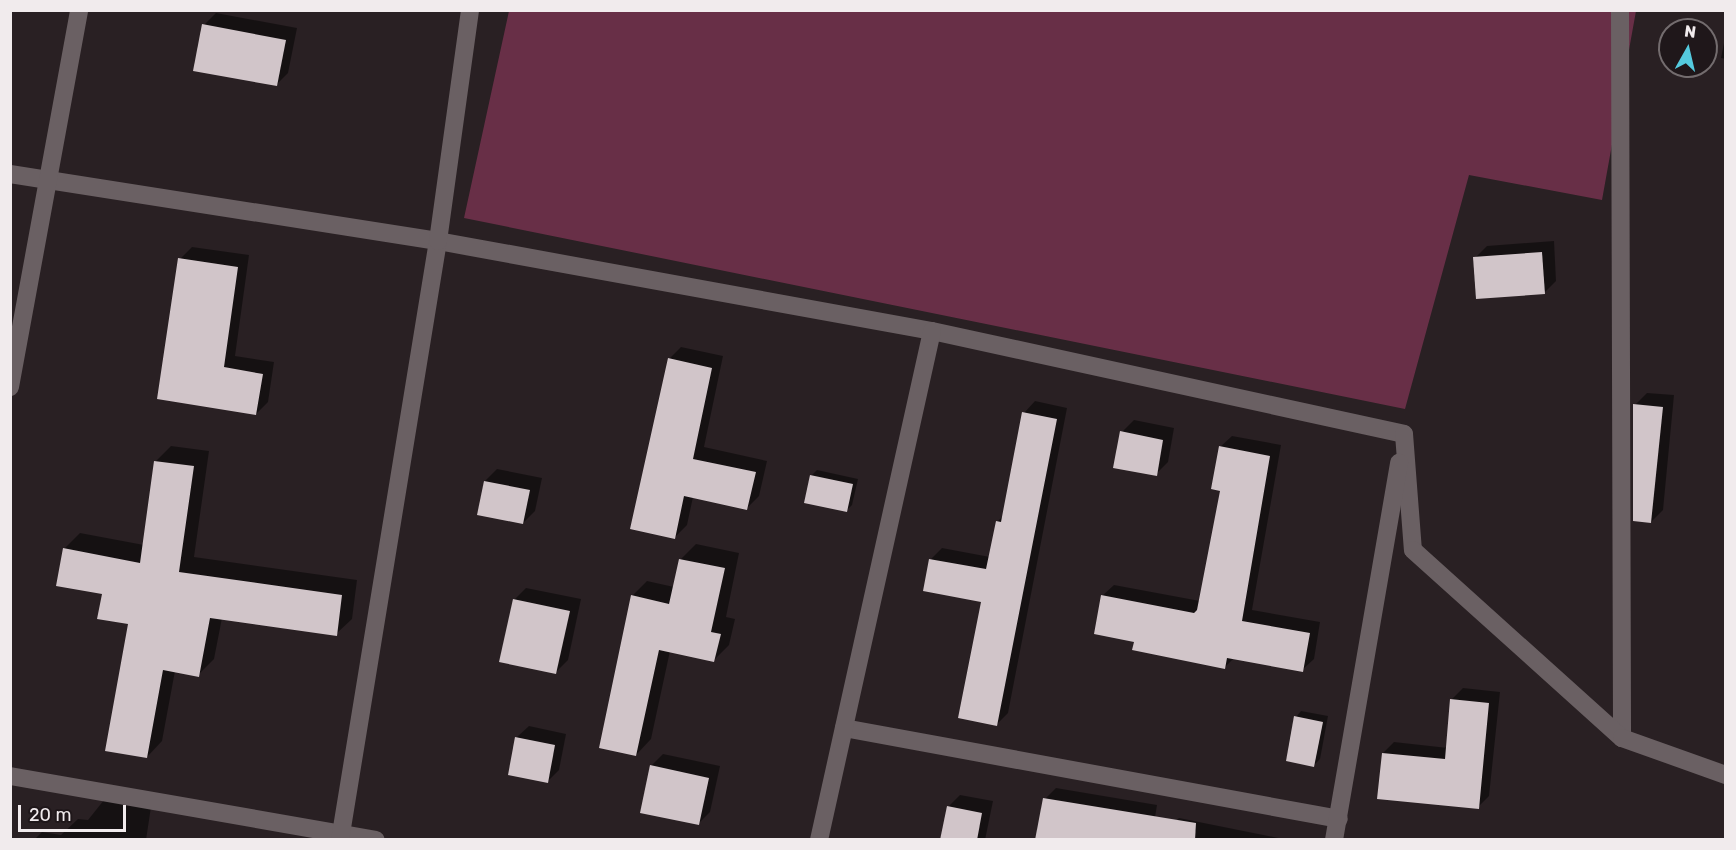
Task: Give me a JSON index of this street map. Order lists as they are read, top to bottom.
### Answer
{
  "scale_bar": "20 m",
  "north": "top"
}
